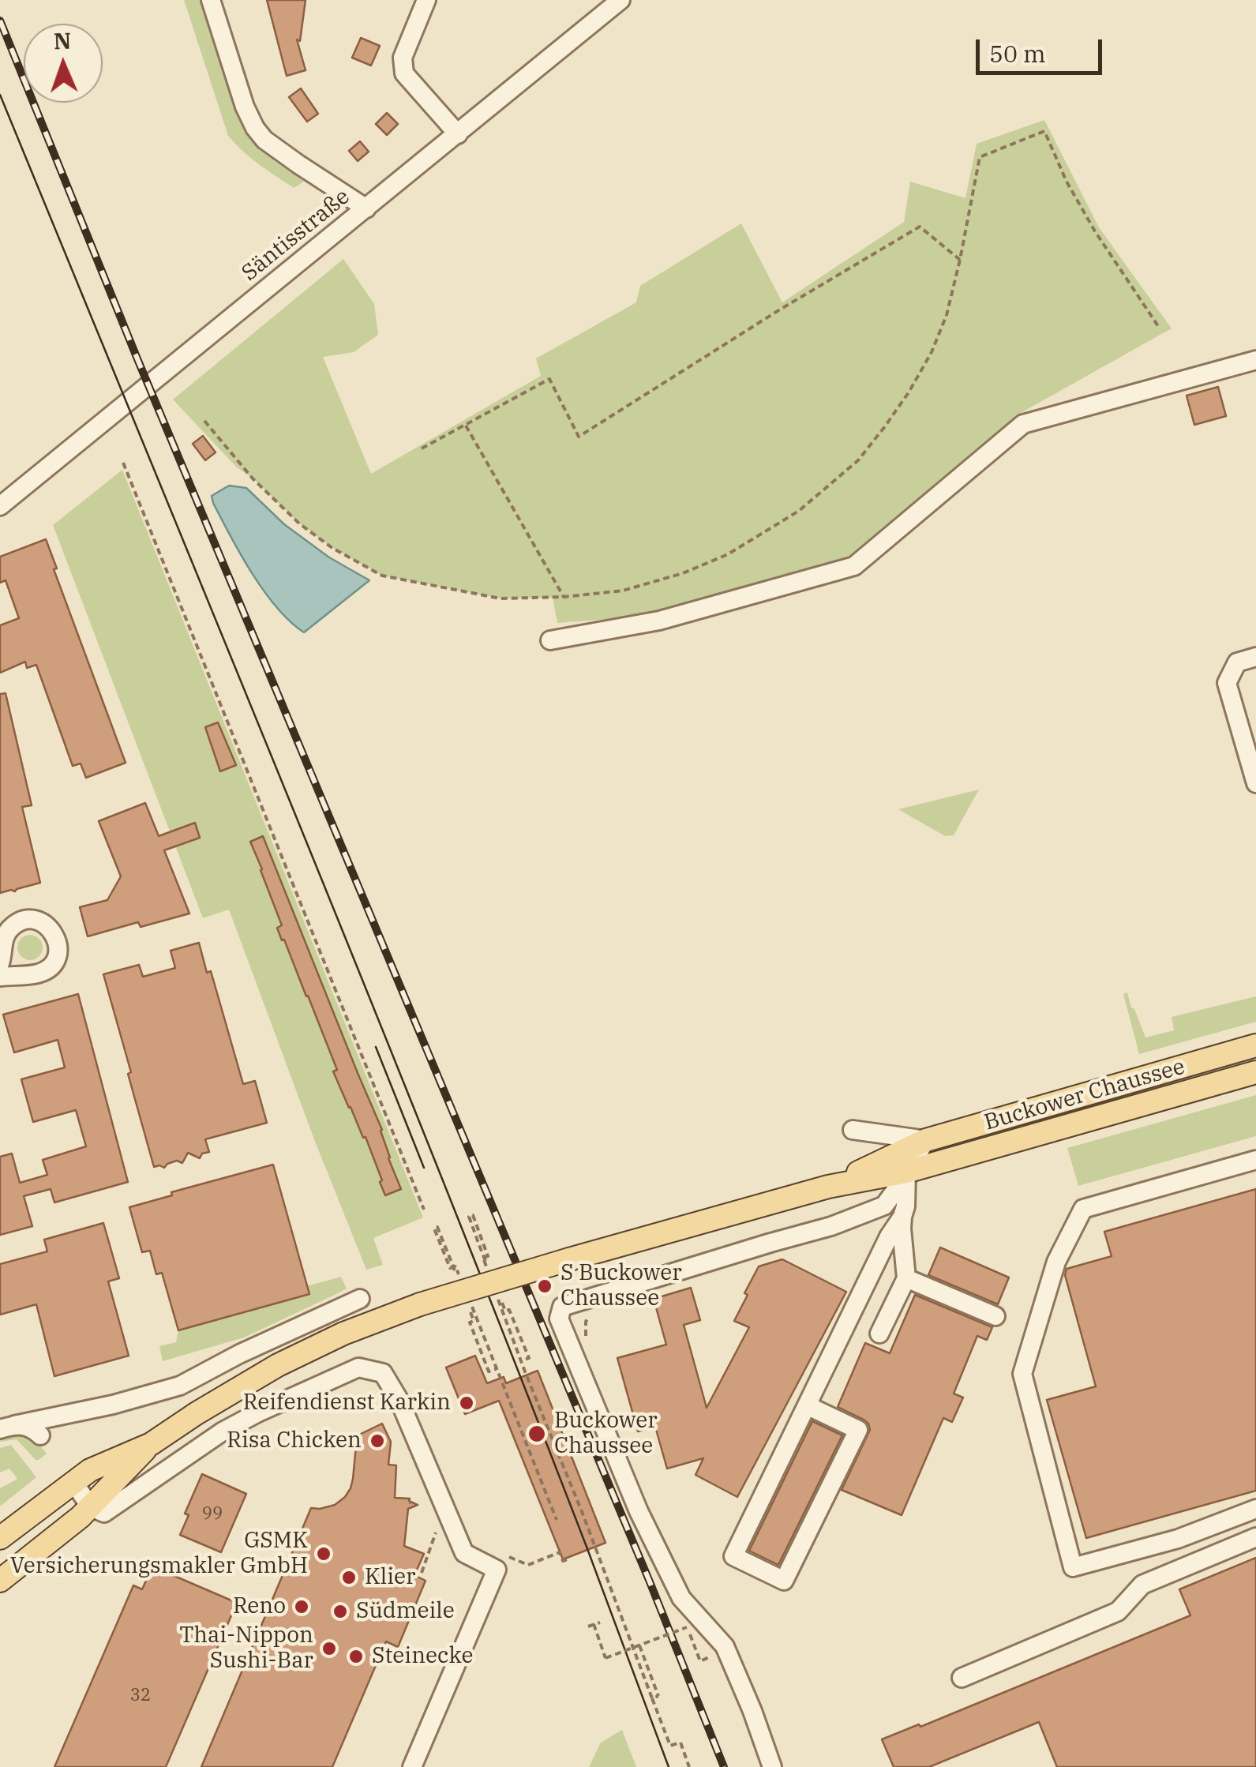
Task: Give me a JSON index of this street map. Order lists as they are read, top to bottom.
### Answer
{
  "streets": {
    "main road": ["Buckower Chaussee"],
    "street": ["Säntisstraße"]
  },
  "places": [
    "S Buckower Chaussee",
    "Reifendienst Karkin",
    "Buckower Chaussee",
    "Risa Chicken",
    "GSMK Versicherungsmakler GmbH",
    "Klier",
    "Reno",
    "Südmeile",
    "Thai-Nippon Sushi-Bar",
    "Steinecke"
  ],
  "house_numbers": ["99", "32"],
  "scale_bar": "50 m",
  "north": "top"
}
